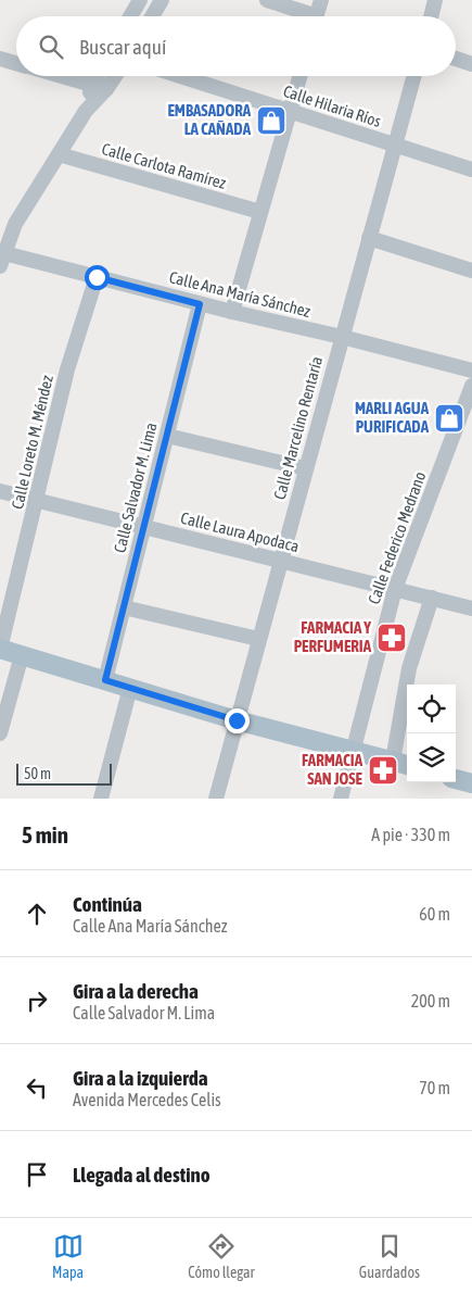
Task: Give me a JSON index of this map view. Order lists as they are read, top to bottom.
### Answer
{
  "streets": {
    "street": [
      "Calle Hilaria Ríos",
      "Calle Carlota Ramírez",
      "Calle Ana María Sánchez",
      "Calle Marcelino Rentaría",
      "Calle Loreto M. Méndez",
      "Calle Salvador M. Lima",
      "Calle Laura Apodaca",
      "Calle Federico Medrano"
    ]
  },
  "crossings": [
    ["Calle Hilaria Ríos", "Calle Marcelino Rentaría"],
    ["Calle Ana María Sánchez", "Calle Marcelino Rentaría"],
    ["Calle Ana María Sánchez", "Calle Loreto M. Méndez"],
    ["Calle Ana María Sánchez", "Calle Salvador M. Lima"],
    ["Calle Marcelino Rentaría", "Calle Laura Apodaca"],
    ["Calle Loreto M. Méndez", "Calle Laura Apodaca"],
    ["Calle Salvador M. Lima", "Calle Laura Apodaca"],
    ["Calle Laura Apodaca", "Calle Federico Medrano"]
  ],
  "places": {
    "shop": ["EMBASADORA LA CAÑADA", "MARLI AGUA PURIFICADA"],
    "pharmacy": ["FARMACIA Y PERFUMERIA", "FARMACIA SAN JOSE"]
  },
  "scale_bar": "50 m",
  "page": {
    "search": "Buscar aquí",
    "scale": "50 m",
    "heading": ["5 min", "A pie · 330 m"],
    "list": [
      ["Continúa", "Calle Ana María Sánchez", "60 m"],
      ["Gira a la derecha", "Calle Salvador M. Lima", "200 m"],
      ["Gira a la izquierda", "Avenida Mercedes Celis", "70 m"],
      "Llegada al destino"
    ],
    "nav": ["Mapa", "Cómo llegar", "Guardados"]
  }
}
